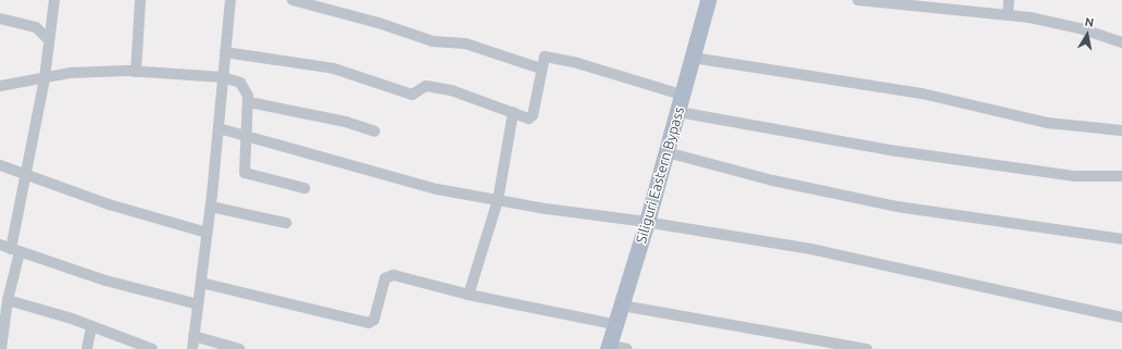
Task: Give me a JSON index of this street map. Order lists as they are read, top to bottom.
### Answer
{
  "streets": {
    "main road": ["Siliguri Eastern Bypass"]
  },
  "north": "top"
}
